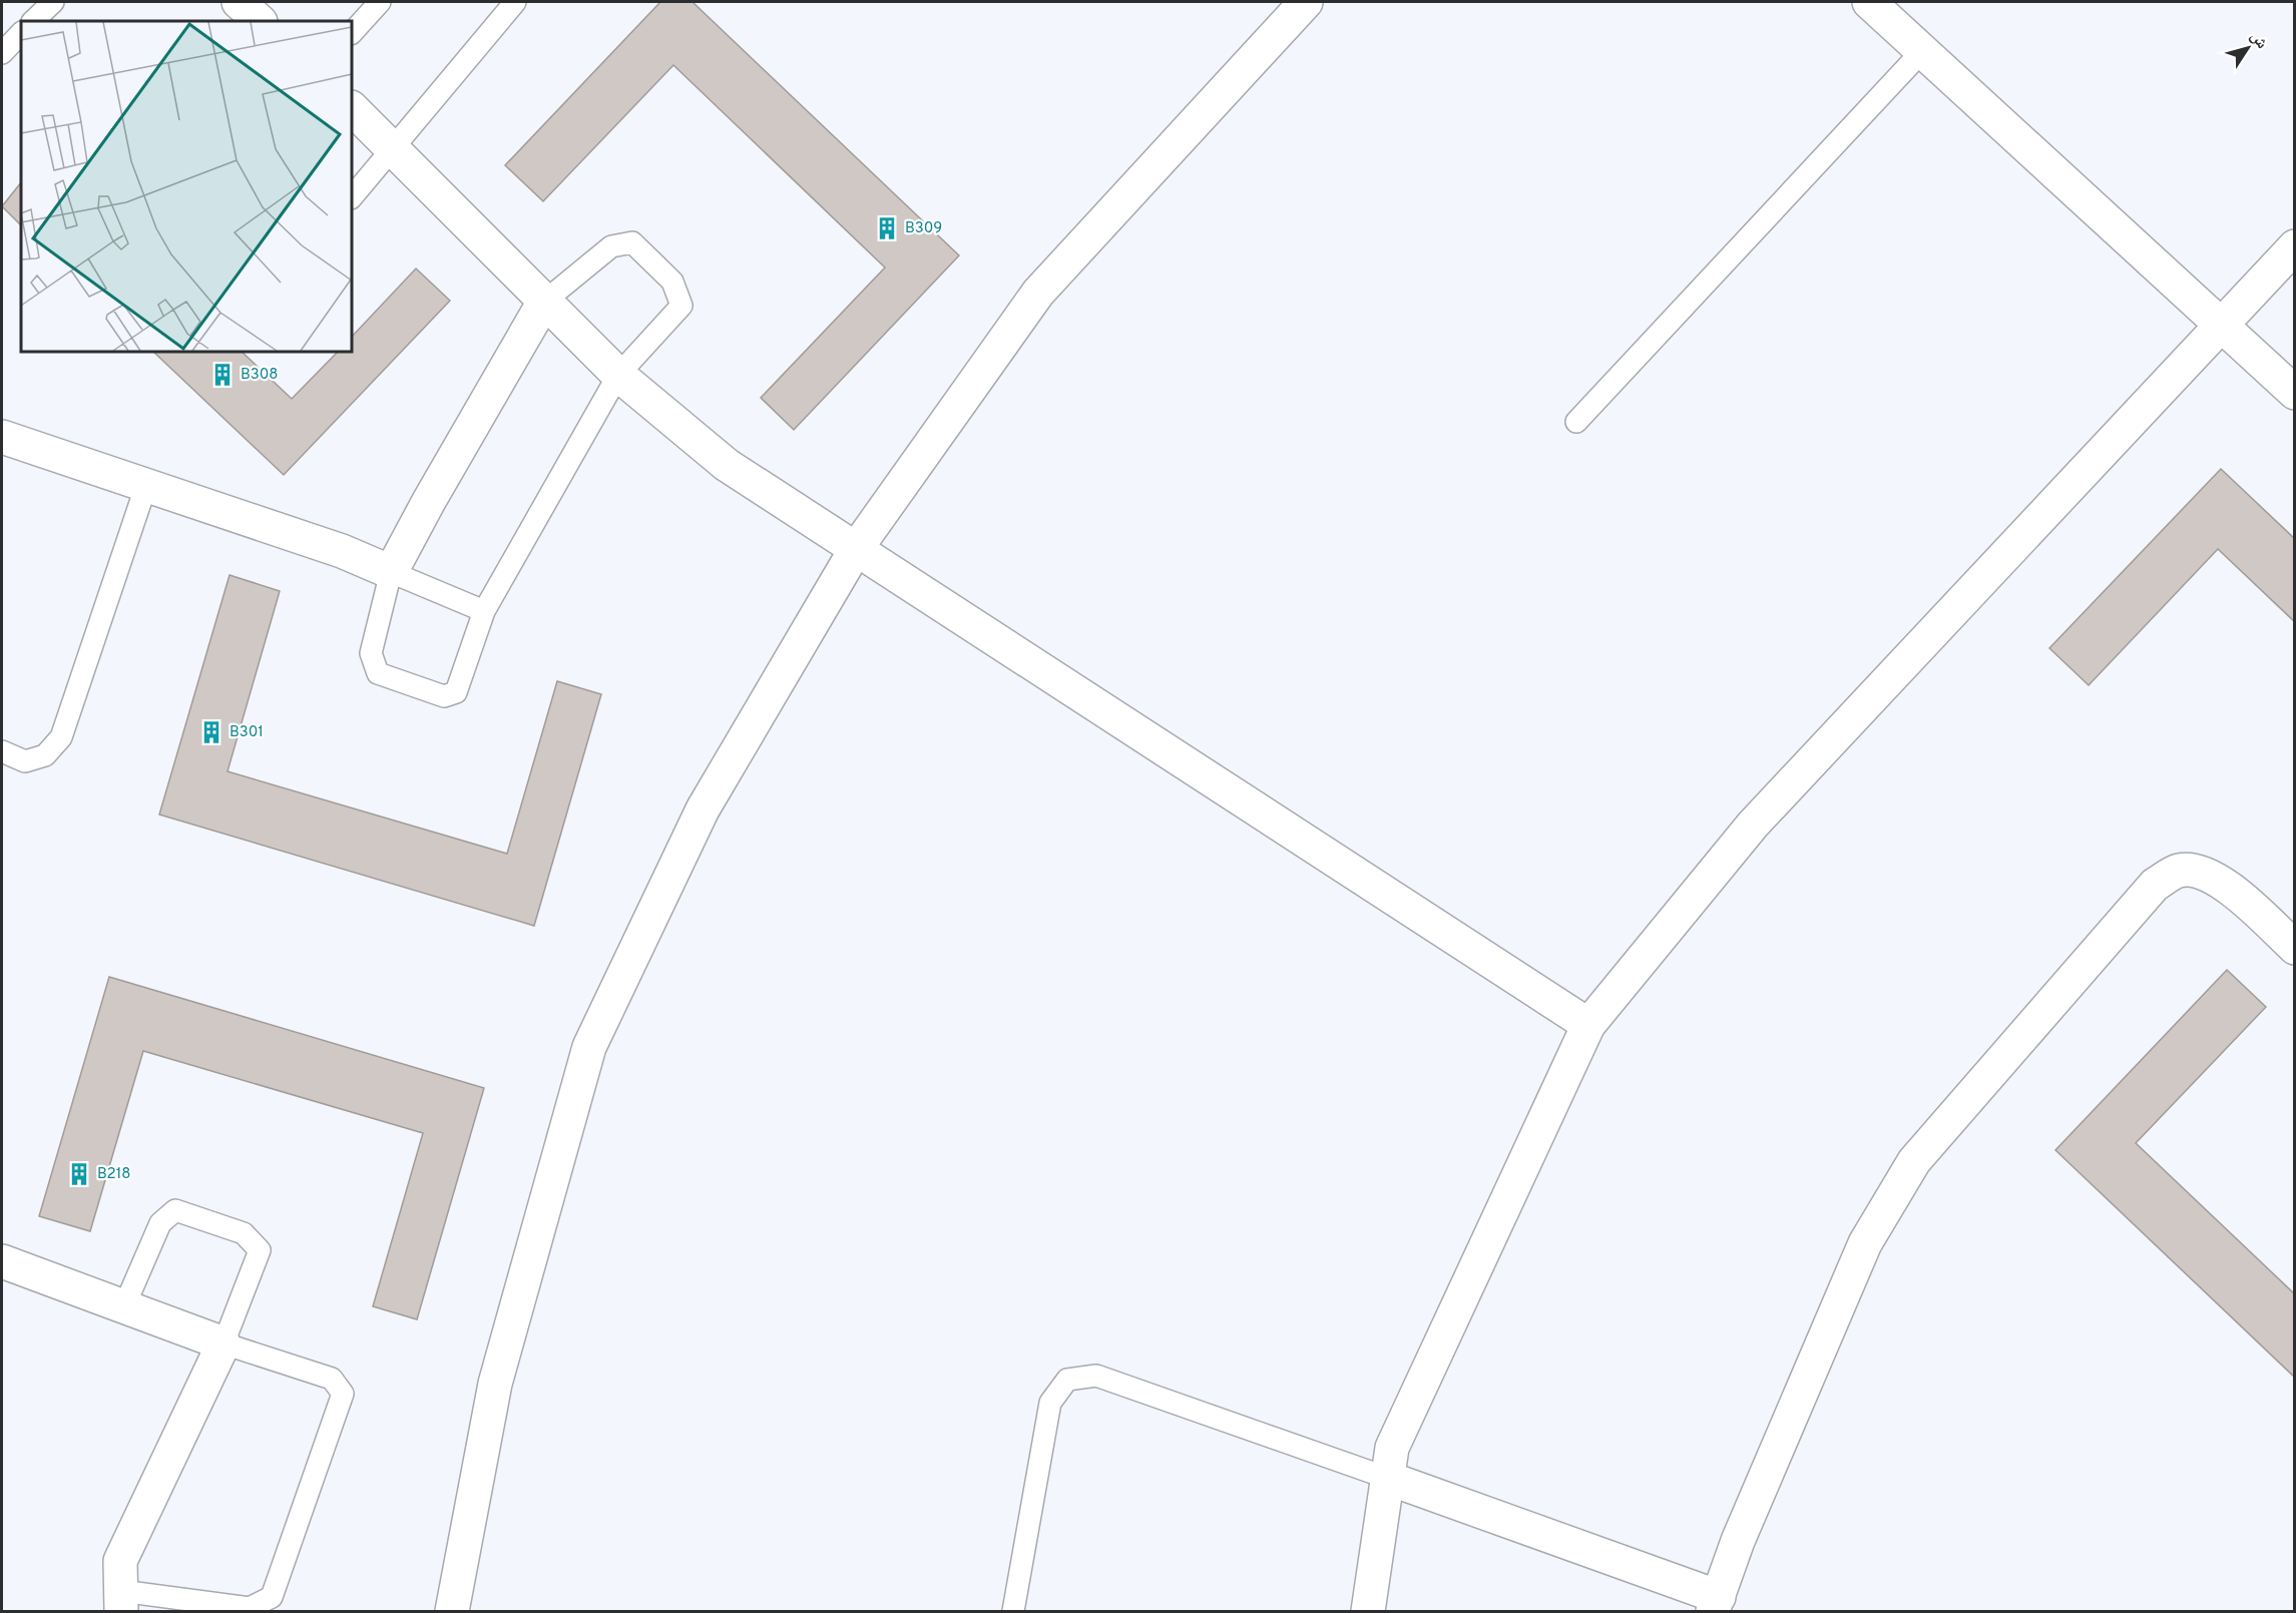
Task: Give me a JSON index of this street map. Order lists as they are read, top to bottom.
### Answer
{
  "places": {
    "building": [
      "B309",
      "B308",
      "B301",
      "B218"
    ]
  },
  "north": "top right"
}
